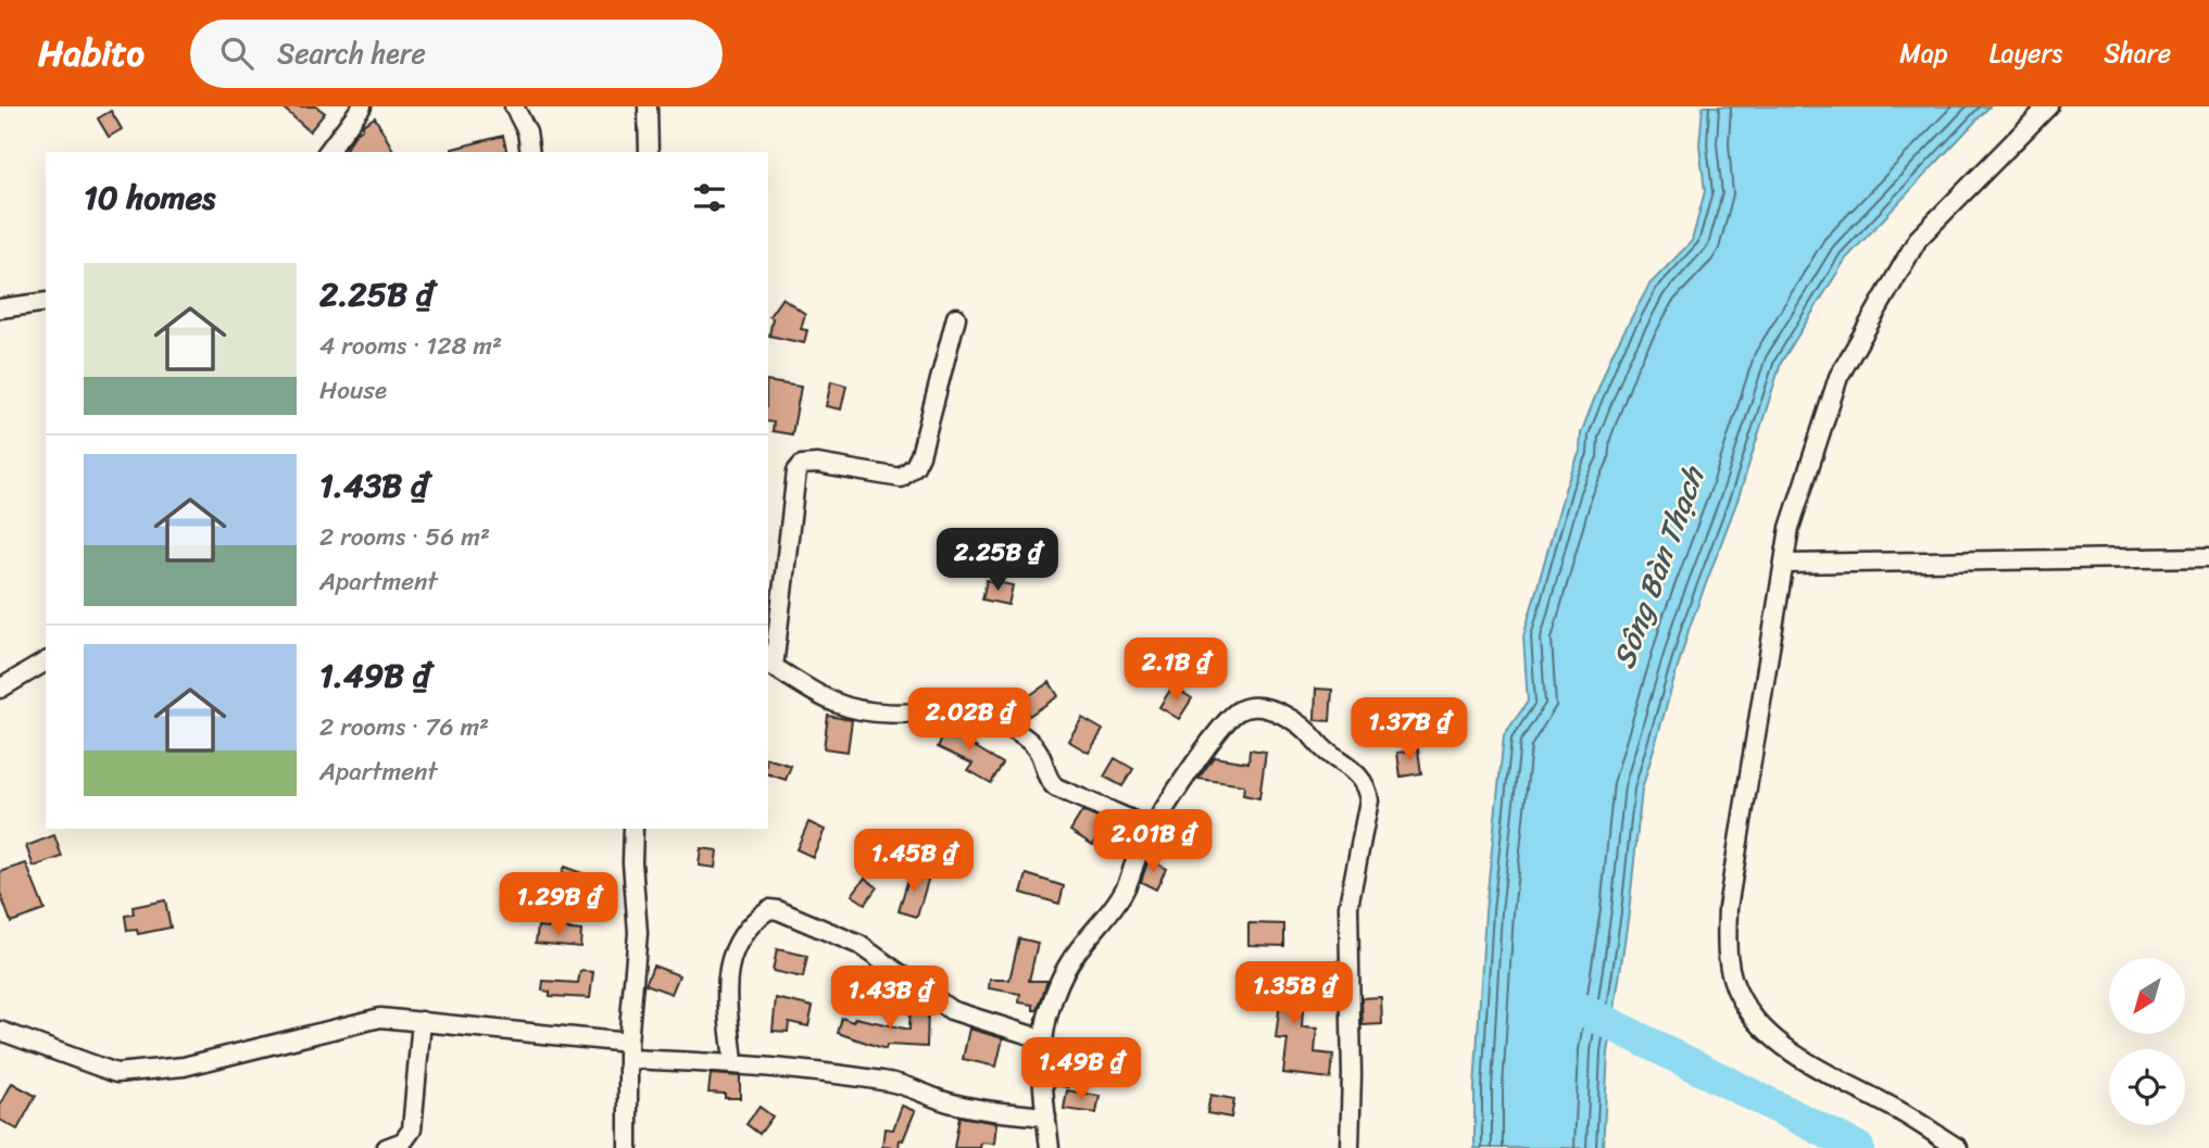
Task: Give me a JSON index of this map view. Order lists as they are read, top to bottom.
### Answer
{
  "water": ["Sông Bàn Thạch"],
  "north": "bottom left",
  "page": {
    "header": "Habito",
    "search": "Search here",
    "nav": ["Map", "Layers", "Share"],
    "heading": "10 homes",
    "list": [
      {
        "name": "2.25B ₫",
        "note": "4 rooms · 128 m² · House"
      },
      {
        "name": "1.43B ₫",
        "note": "2 rooms · 56 m² · Apartment"
      },
      {
        "name": "1.49B ₫",
        "note": "2 rooms · 76 m² · Apartment"
      }
    ],
    "price": [
      "2.25B ₫",
      "2.1B ₫",
      "2.02B ₫",
      "1.37B ₫",
      "2.01B ₫",
      "1.45B ₫",
      "1.29B ₫",
      "1.35B ₫",
      "1.43B ₫",
      "1.49B ₫"
    ]
  }
}
